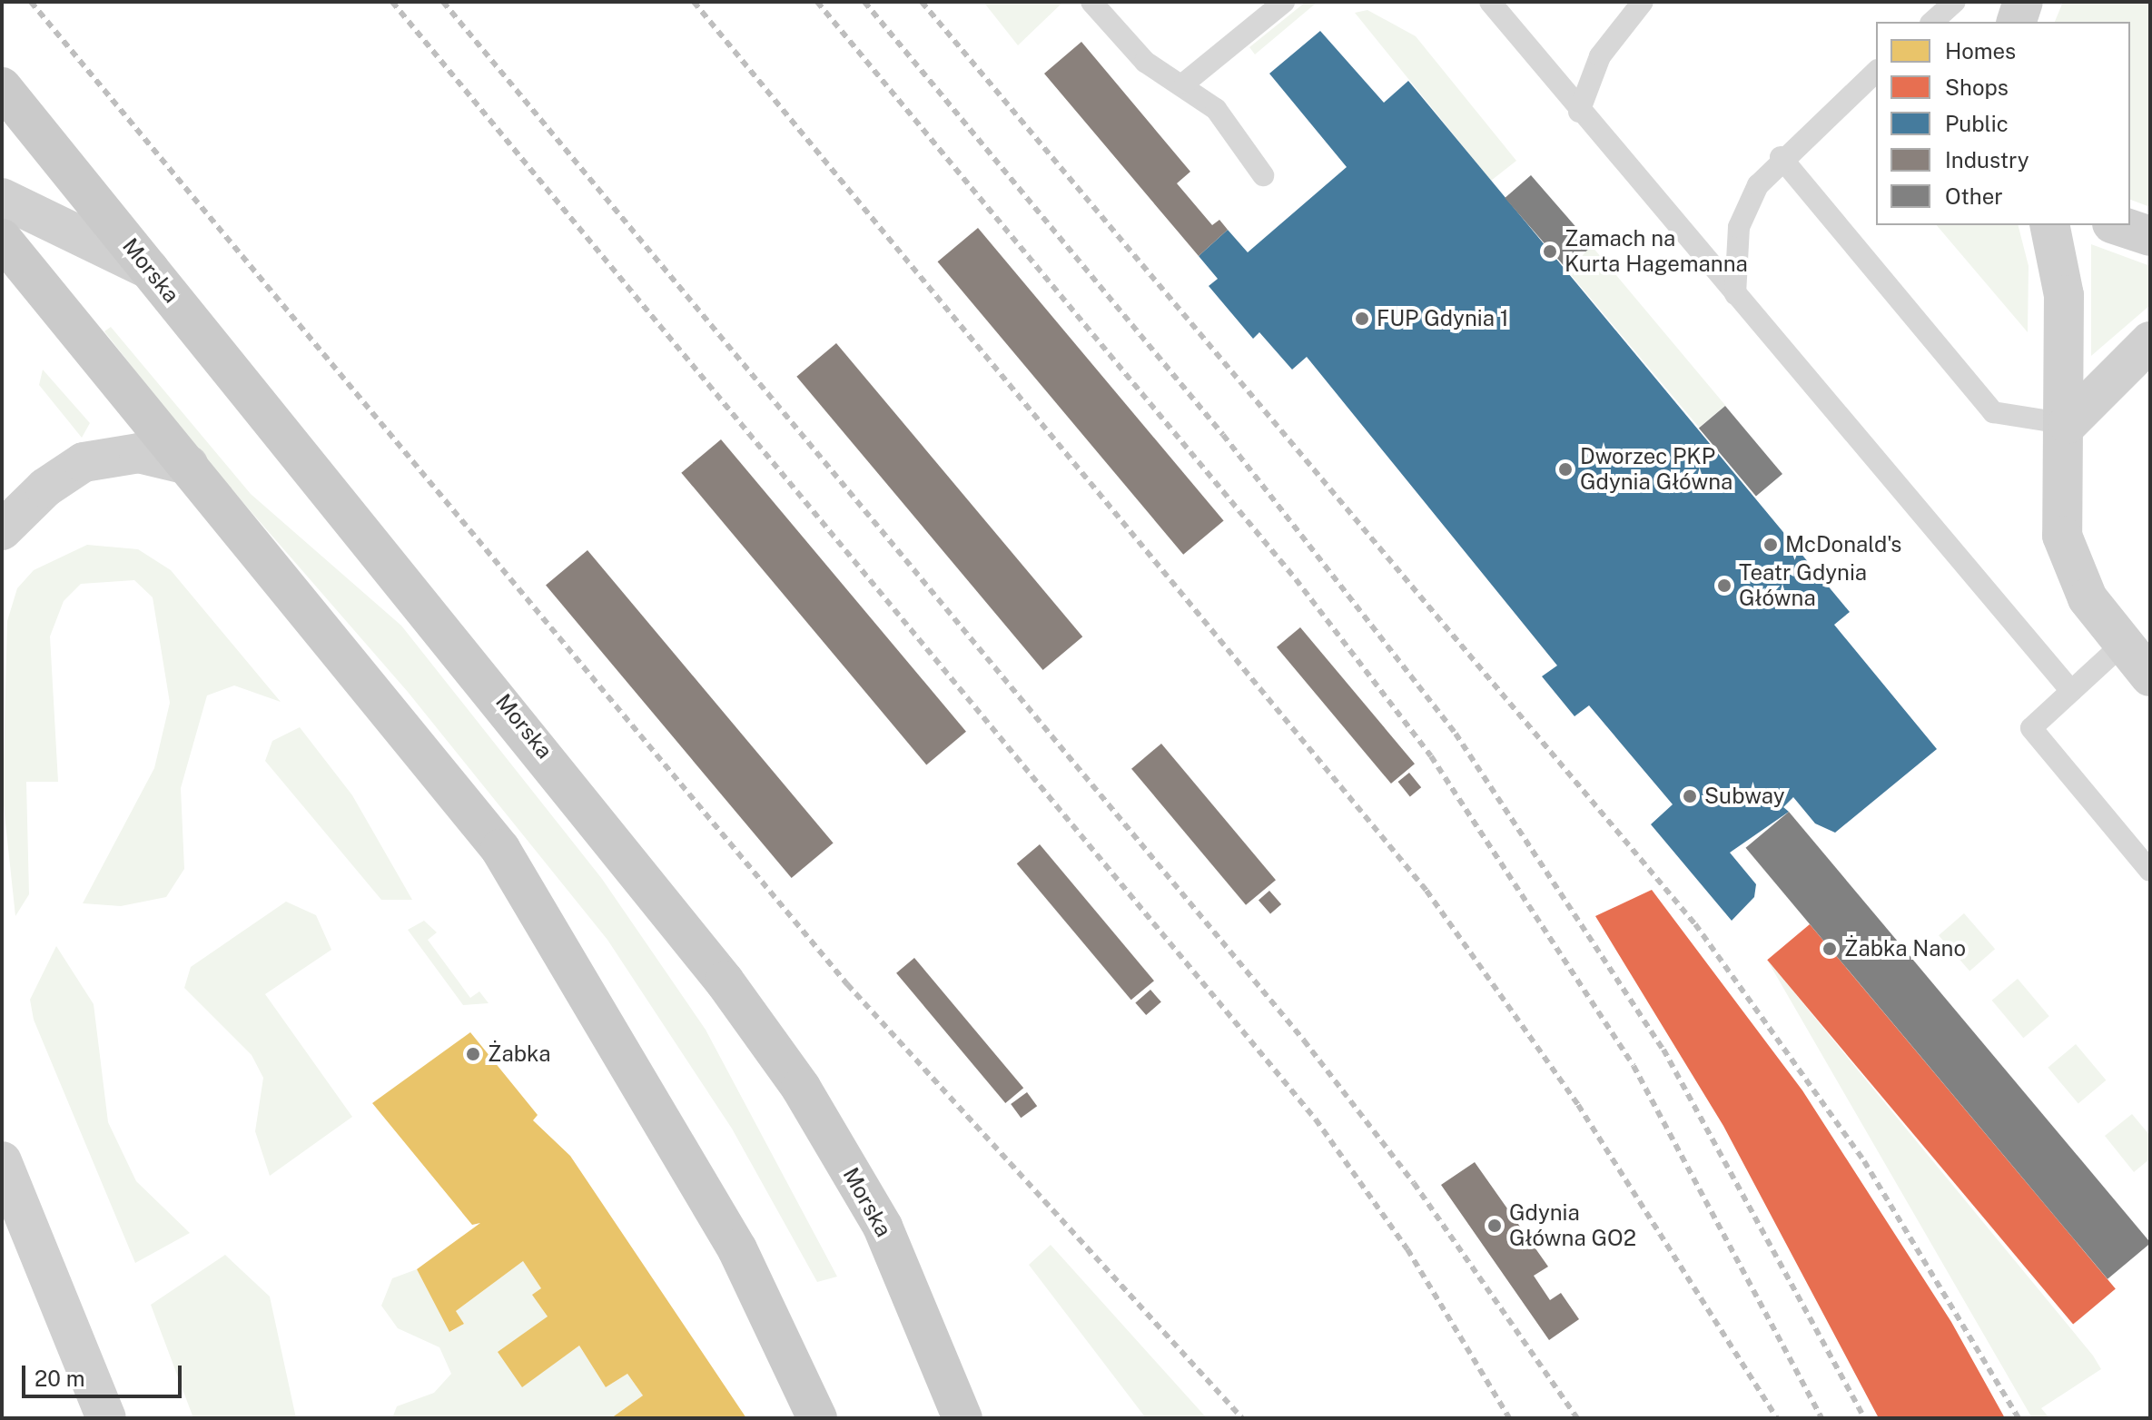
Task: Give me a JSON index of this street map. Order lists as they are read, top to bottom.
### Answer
{
  "streets": {
    "main road": ["Morska"]
  },
  "places": [
    "Zamach na Kurta Hagemanna",
    "FUP Gdynia 1",
    "Dworzec PKP Gdynia Główna",
    "McDonald's",
    "Teatr Gdynia Główna",
    "Subway",
    "Żabka Nano",
    "Żabka",
    "Gdynia Główna GO2"
  ],
  "legend": [
    "Homes",
    "Shops",
    "Public",
    "Industry",
    "Other"
  ],
  "scale_bar": "20 m"
}
